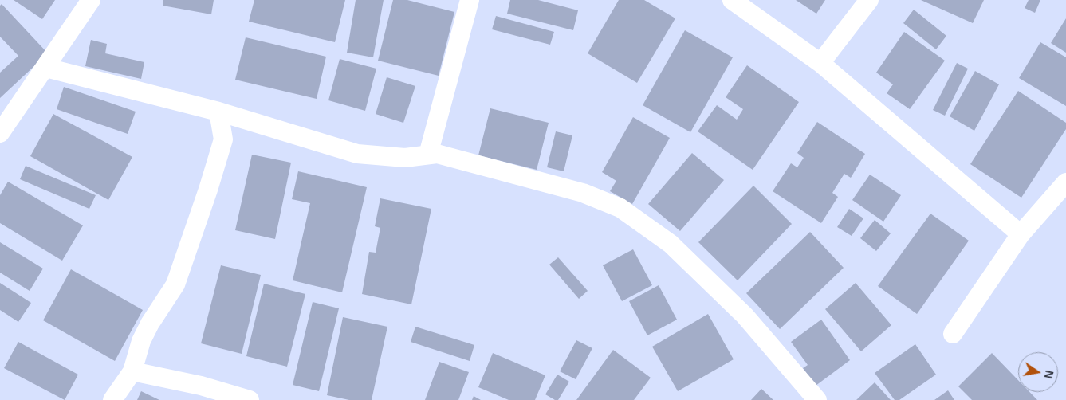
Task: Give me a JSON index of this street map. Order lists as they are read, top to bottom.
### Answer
{
  "north": "right"
}
